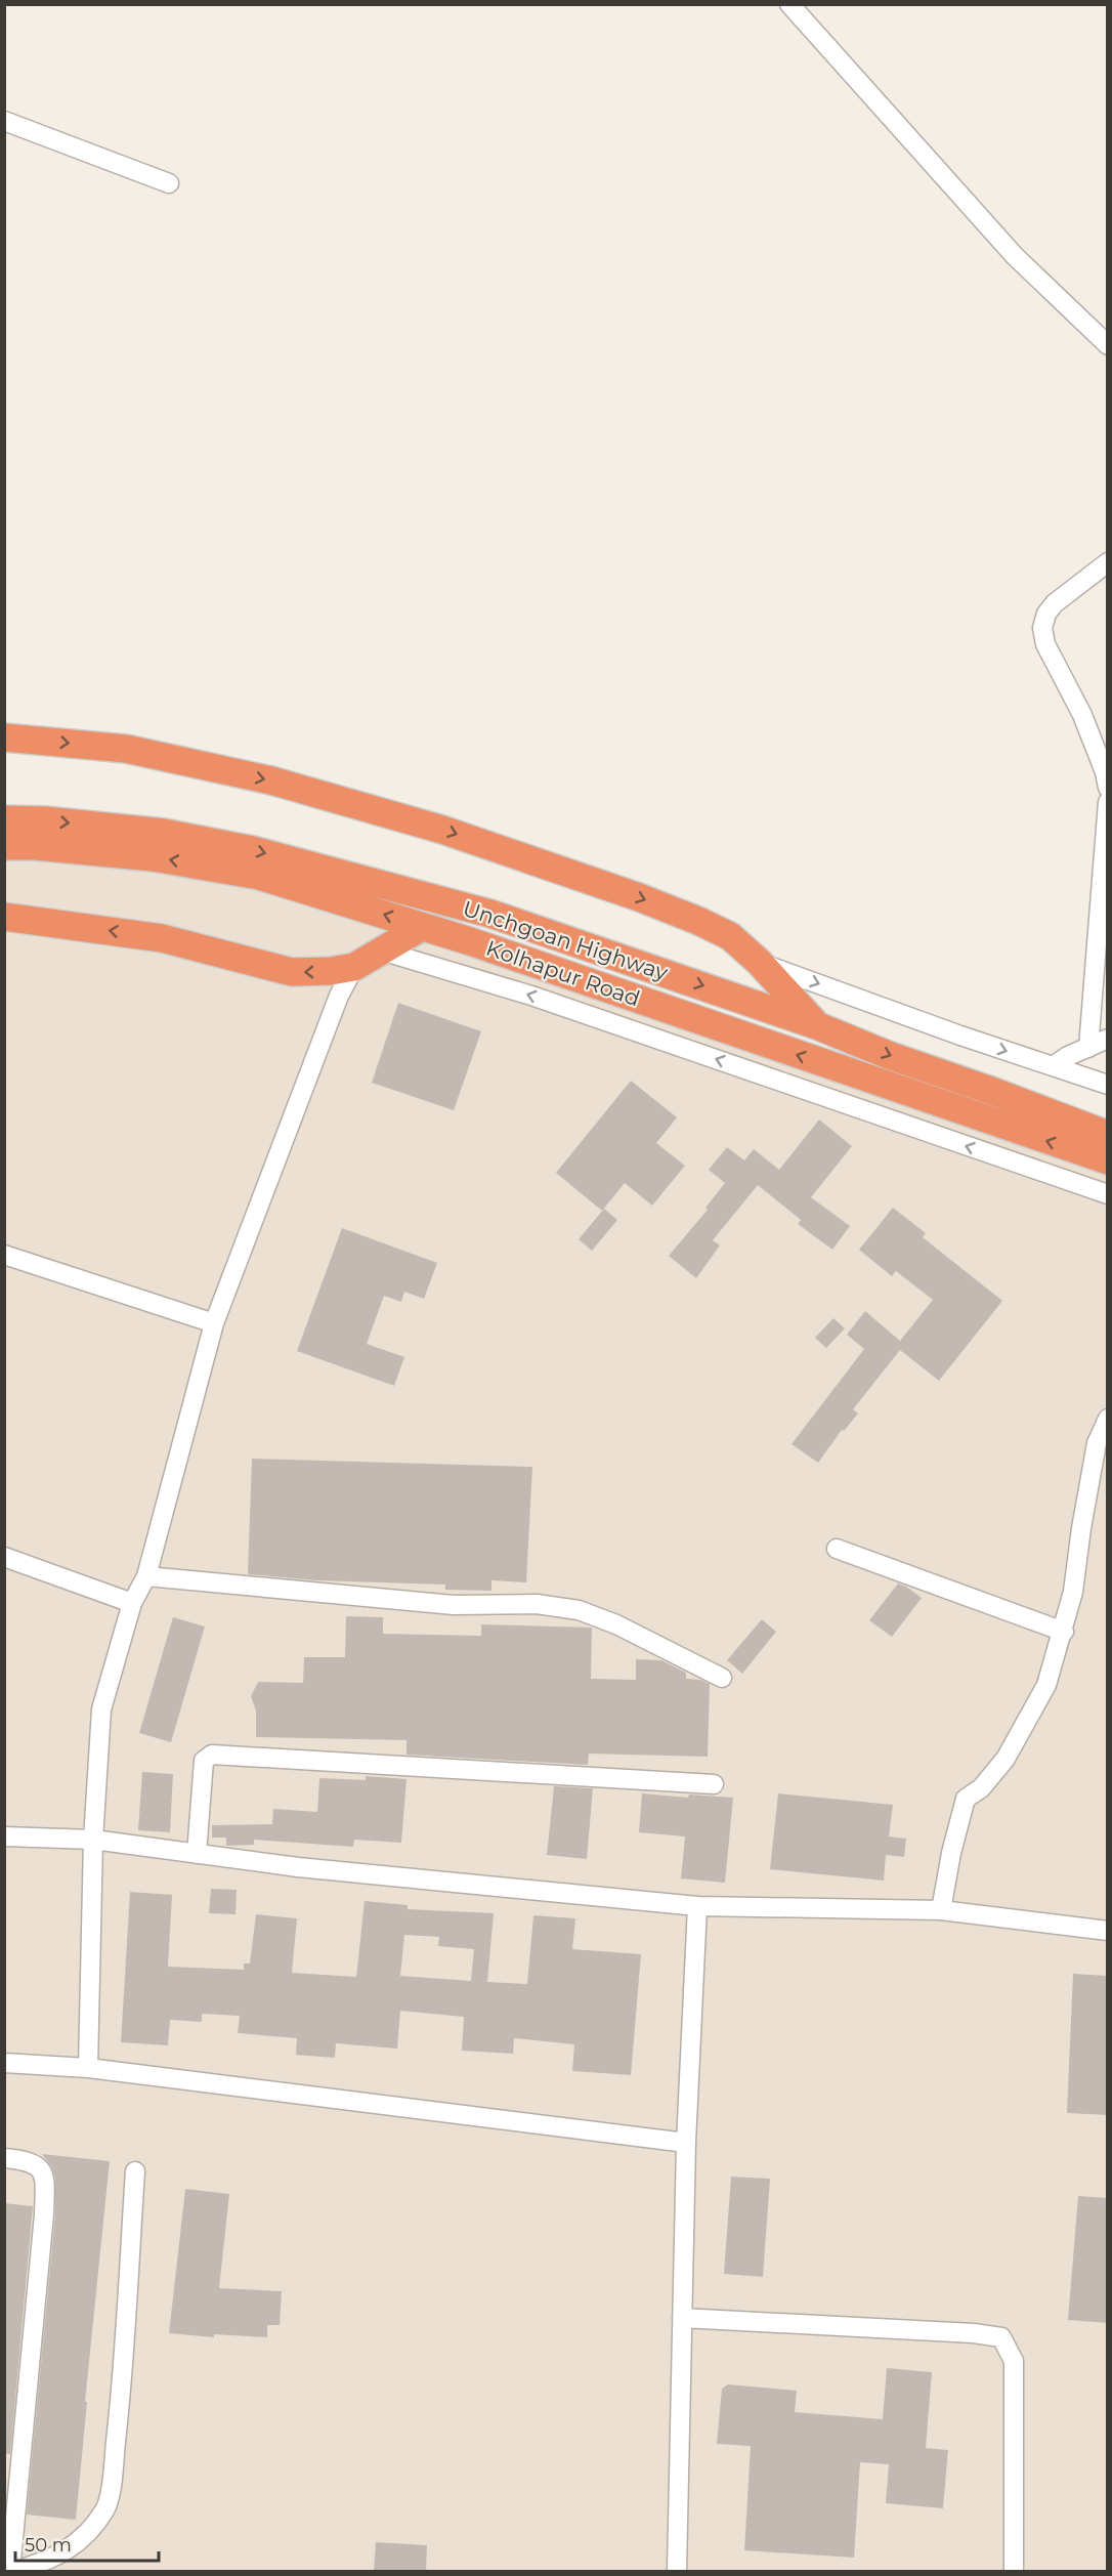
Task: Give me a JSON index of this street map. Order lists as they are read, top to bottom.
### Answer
{
  "streets": {
    "highway": ["Unchgoan Highway", "Kolhapur Road"]
  },
  "scale_bar": "50 m"
}
